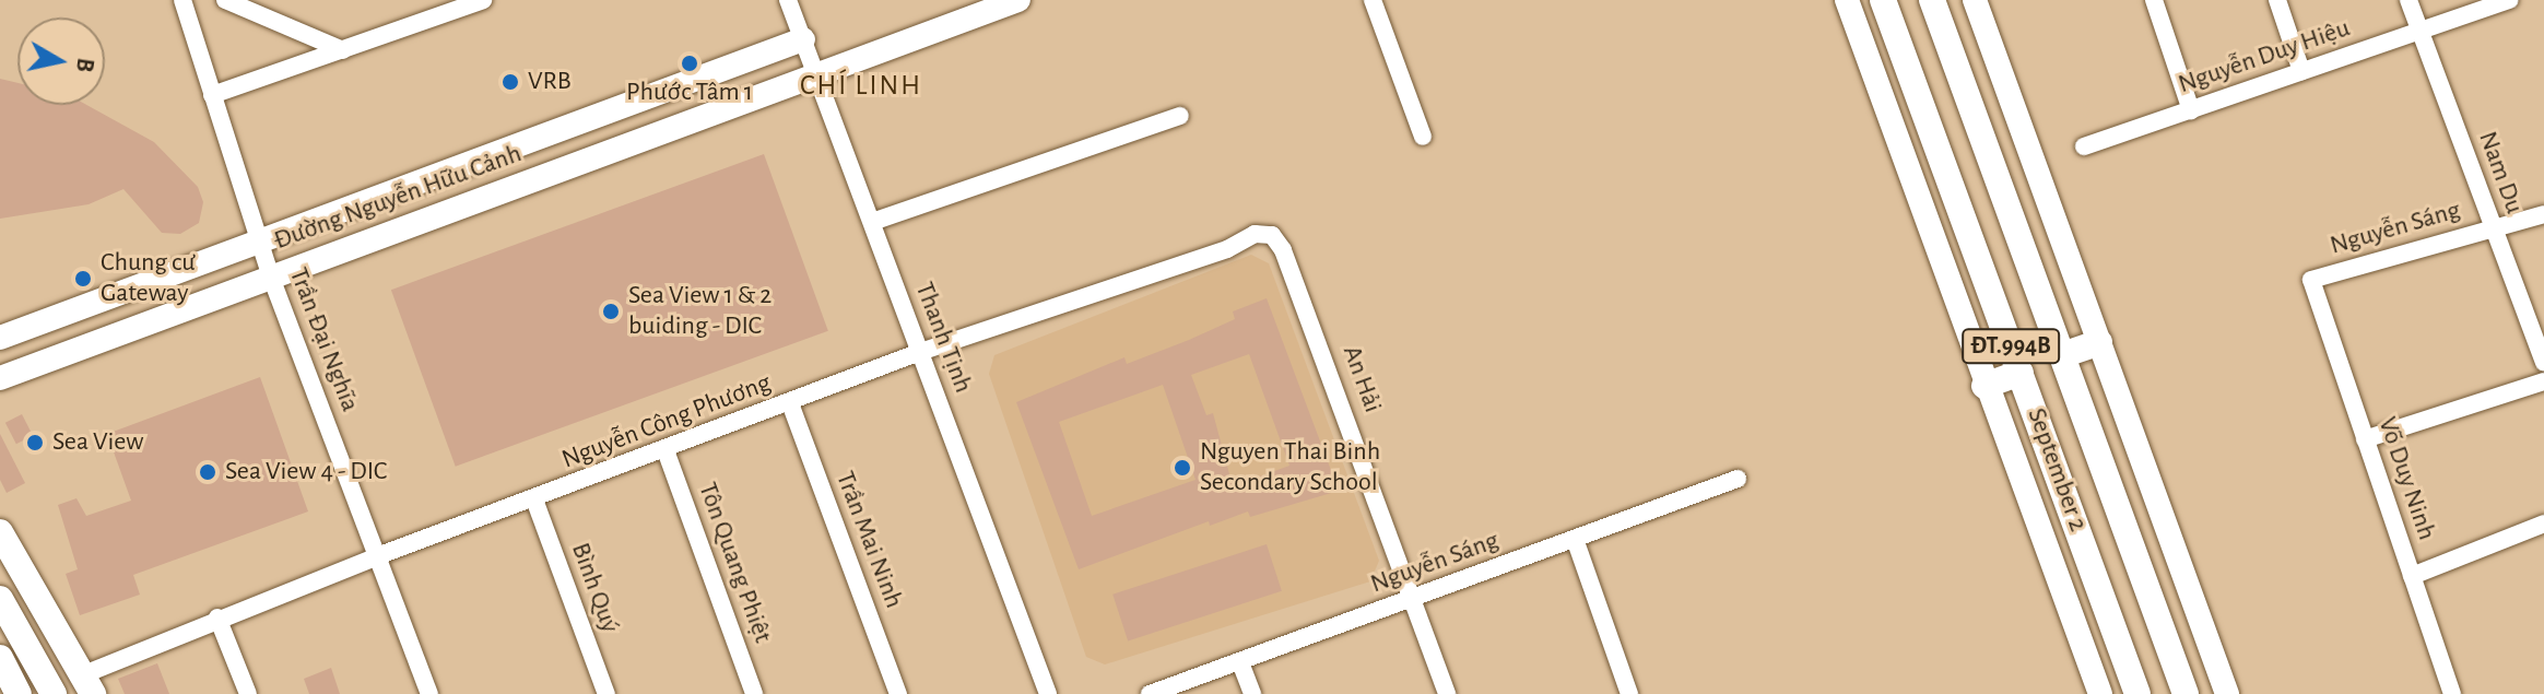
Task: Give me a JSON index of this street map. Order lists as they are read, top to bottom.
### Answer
{
  "streets": {
    "main road": ["Đường Nguyễn Hữu Cảnh", "ĐT.994B", "September 2"],
    "street": [
      "Nguyễn Duy Hiệu",
      "Nam Du",
      "Nguyễn Sáng",
      "Thanh Tịnh",
      "Trần Đại Nghĩa",
      "An Hải",
      "Nguyễn Công Phương",
      "Võ Duy Ninh",
      "Trần Mai Ninh",
      "Tôn Quang Phiệt",
      "Bình Quý"
    ]
  },
  "crossings": [
    ["Nguyễn Duy Hiệu", "Nam Du"],
    ["Nam Du", "Nguyễn Sáng"],
    ["Đường Nguyễn Hữu Cảnh", "Thanh Tịnh"],
    ["Đường Nguyễn Hữu Cảnh", "Trần Đại Nghĩa"],
    ["Nguyễn Sáng", "An Hải"],
    ["Nguyễn Sáng", "Võ Duy Ninh"],
    ["Thanh Tịnh", "Nguyễn Công Phương"],
    ["Trần Đại Nghĩa", "Nguyễn Công Phương"],
    ["An Hải", "Nguyễn Công Phương"],
    ["Nguyễn Công Phương", "Trần Mai Ninh"],
    ["Nguyễn Công Phương", "Tôn Quang Phiệt"],
    ["Nguyễn Công Phương", "Bình Quý"]
  ],
  "districts": ["CHÍ LINH"],
  "places": [
    "Phước Tâm 1",
    "VRB",
    "Chung cư Gateway",
    "Sea View 1 & 2 buiding - DIC",
    "Sea View",
    "Nguyen Thai Binh Secondary School",
    "Sea View 4 - DIC"
  ],
  "north": "right"
}
